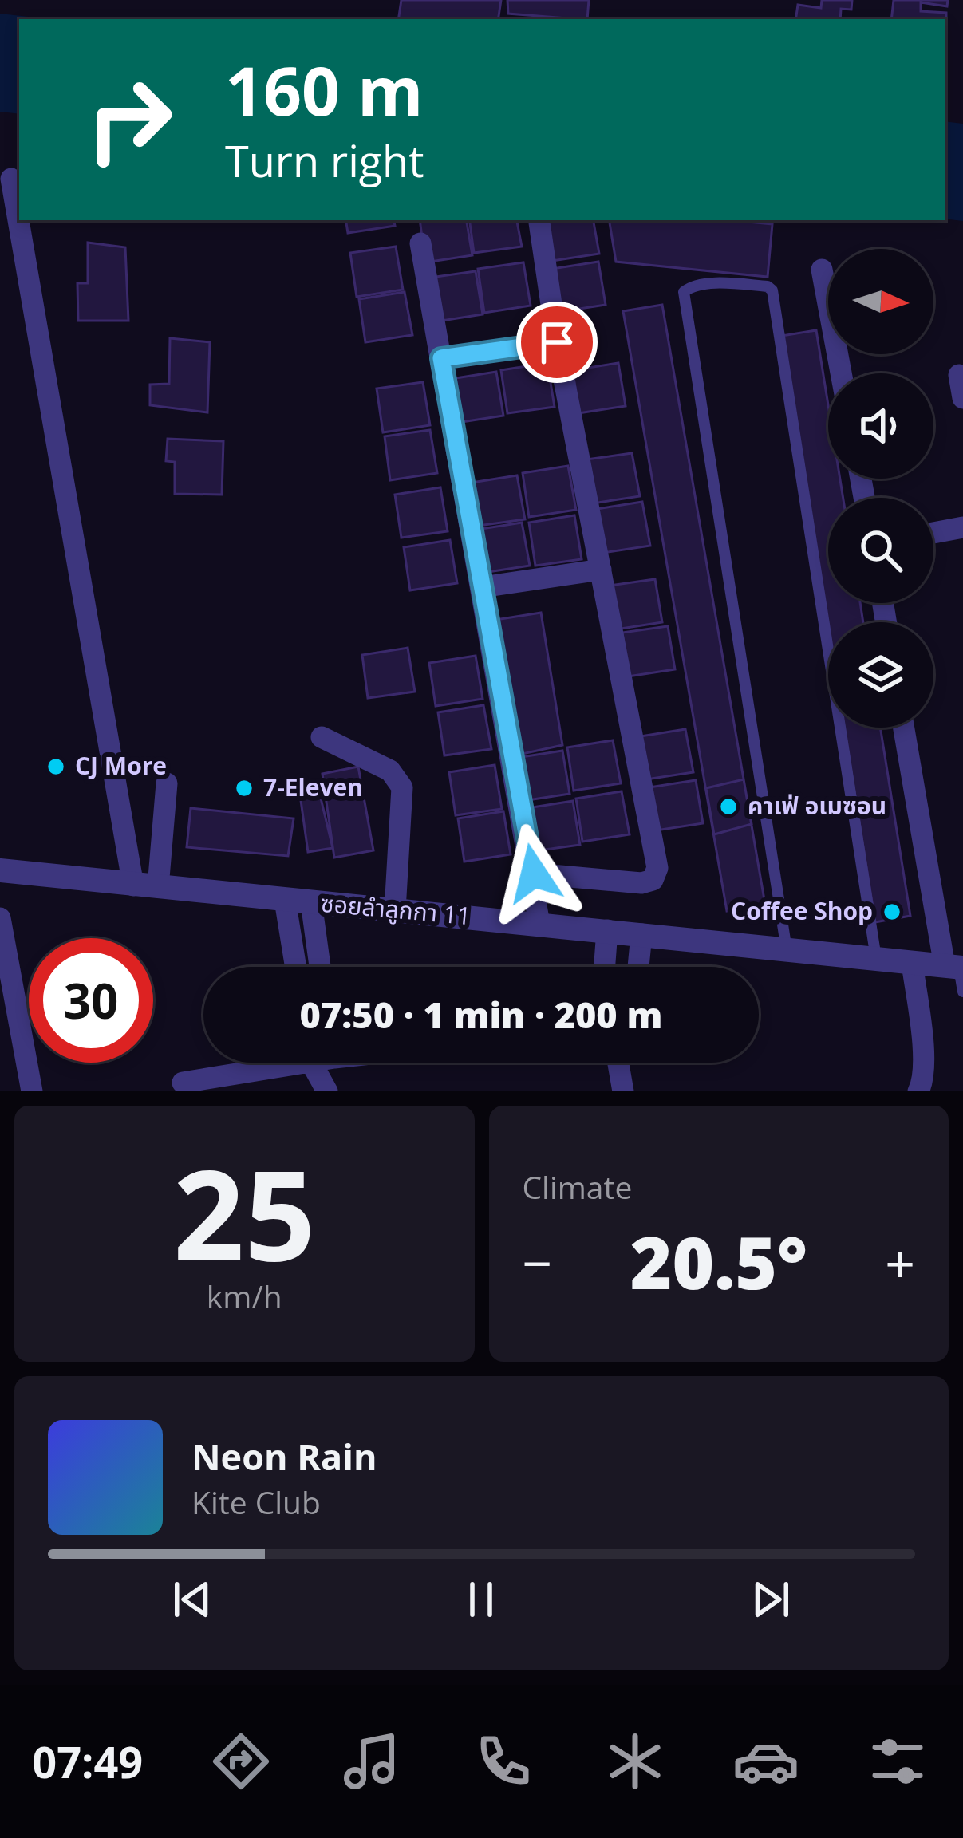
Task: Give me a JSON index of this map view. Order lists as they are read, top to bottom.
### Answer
{
  "streets": {
    "street": ["ซอยลำลูกกา 11"]
  },
  "places": [
    "CJ More",
    "7-Eleven",
    "คาเฟ่ อเมซอน",
    "Coffee Shop"
  ],
  "north": "right",
  "page": {
    "turn": ["160 m", "Turn right"],
    "limit": "30",
    "trip": "07:50 · 1 min · 200 m",
    "tile": [
      ["25", "km/h"],
      "Climate"
    ],
    "heat": ["−", "20.5°", "+"],
    "song": ["Neon Rain", "Kite Club"],
    "tabs": "07:49"
  }
}
